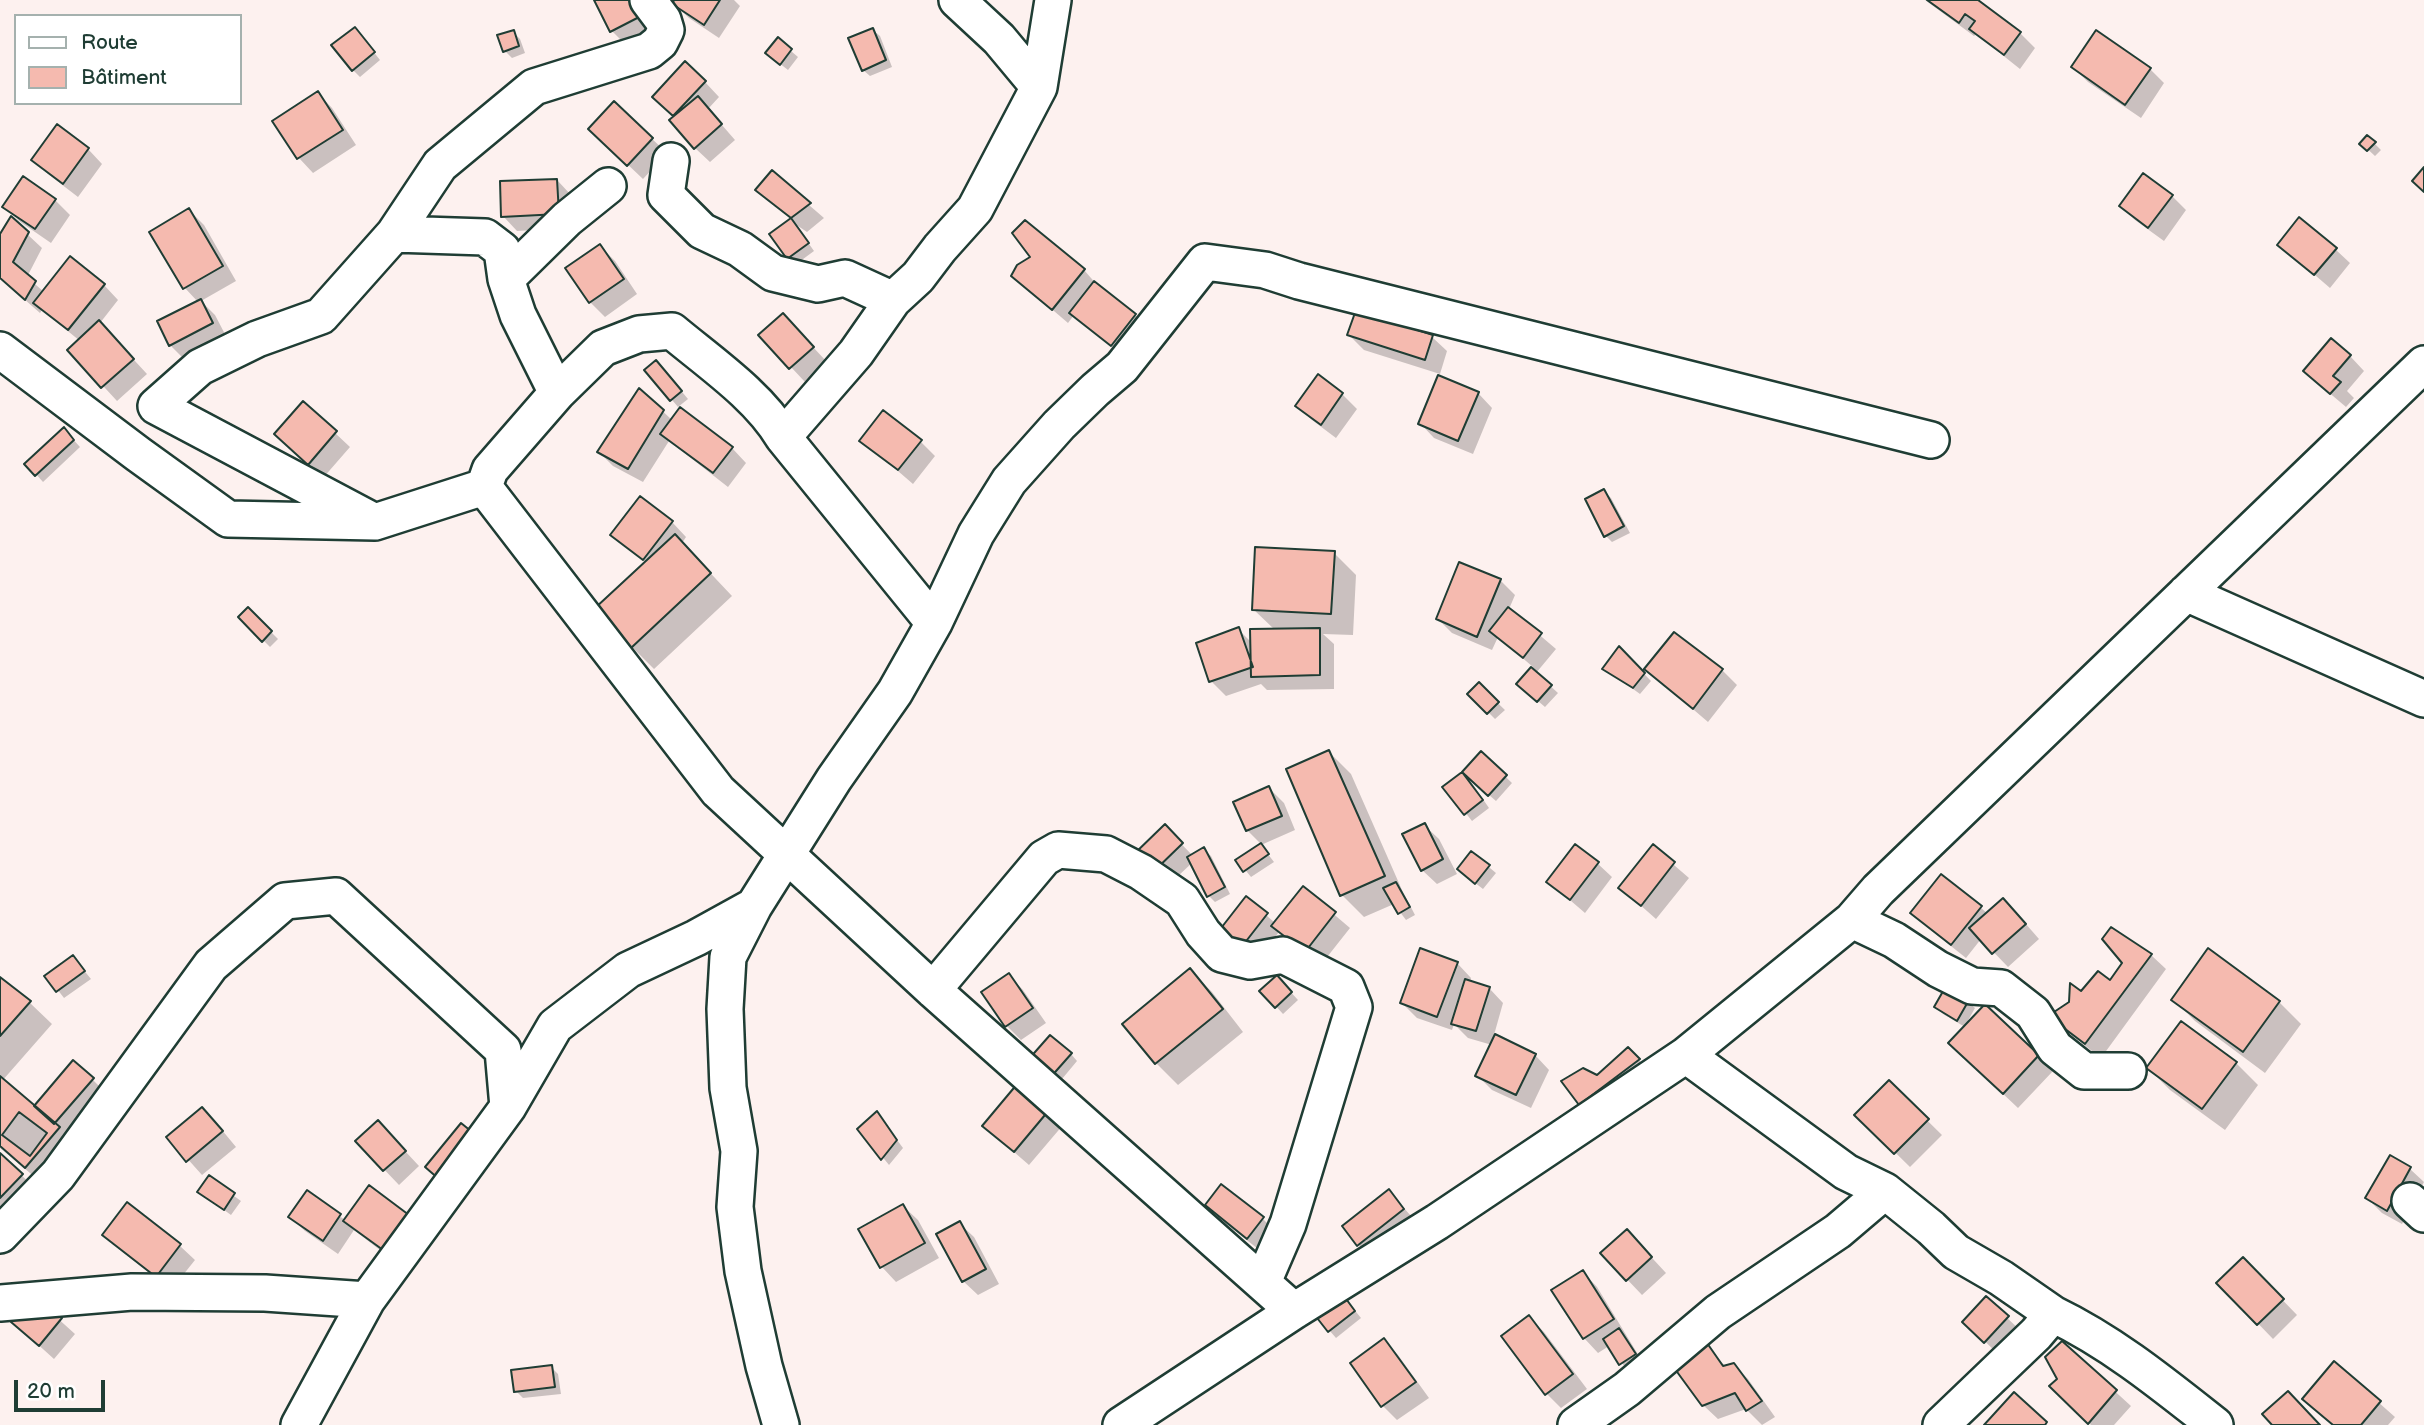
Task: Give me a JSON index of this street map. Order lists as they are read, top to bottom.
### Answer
{
  "legend": ["Route", "Bâtiment"],
  "scale_bar": "20 m"
}
